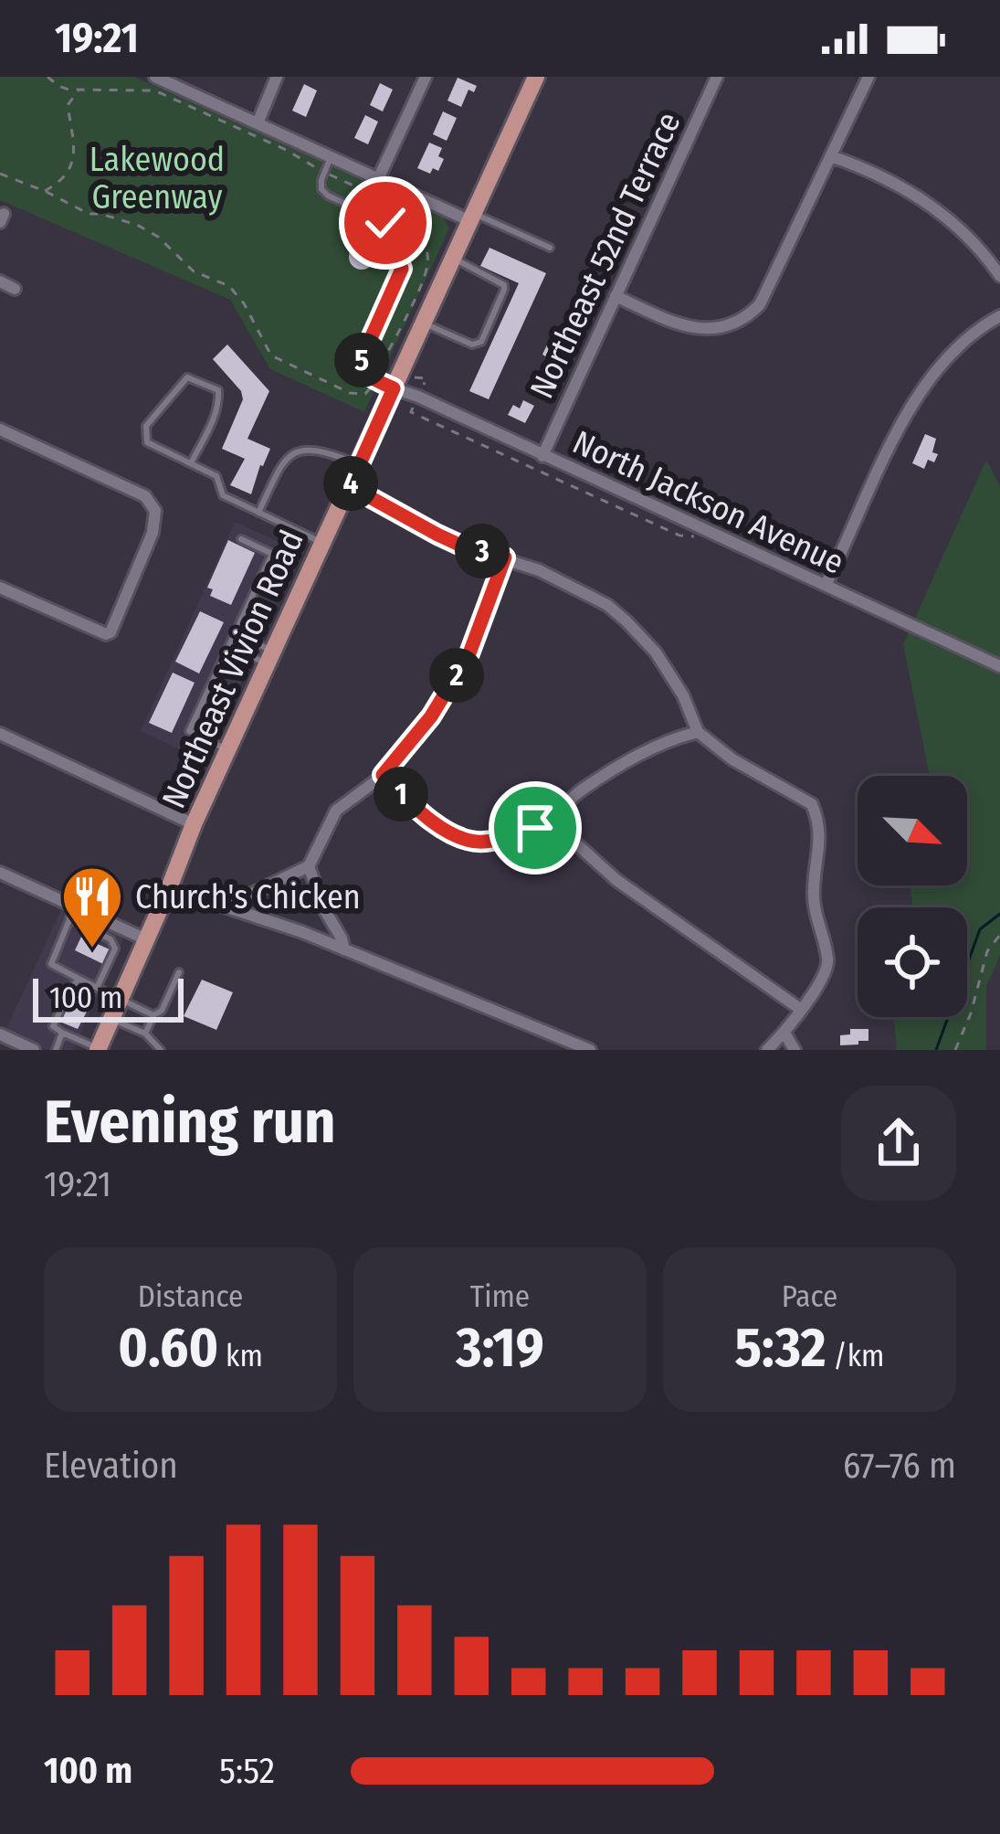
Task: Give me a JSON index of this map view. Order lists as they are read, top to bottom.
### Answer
{
  "streets": {
    "main road": ["Northeast Vivion Road"],
    "street": ["Northeast 52nd Terrace", "North Jackson Avenue"]
  },
  "crossings": [
    ["Northeast 52nd Terrace", "North Jackson Avenue"],
    ["North Jackson Avenue", "Northeast Vivion Road"]
  ],
  "parks": ["Lakewood Greenway"],
  "places": {
    "restaurant": ["Church's Chicken"]
  },
  "scale_bar": "100 m",
  "north": "bottom right",
  "page": {
    "status": "19:21",
    "pins": [
      "5",
      "4",
      "3",
      "2",
      "1"
    ],
    "scale": "100 m",
    "heading": ["Evening run", "19:21"],
    "stats": [
      ["Distance", "0.60 km"],
      ["Time", "3:19"],
      ["Pace", "5:32 /km"]
    ],
    "chart": ["Elevation", "67–76 m"],
    "list": [
      {
        "name": "100 m",
        "note": "5:52"
      }
    ]
  }
}
